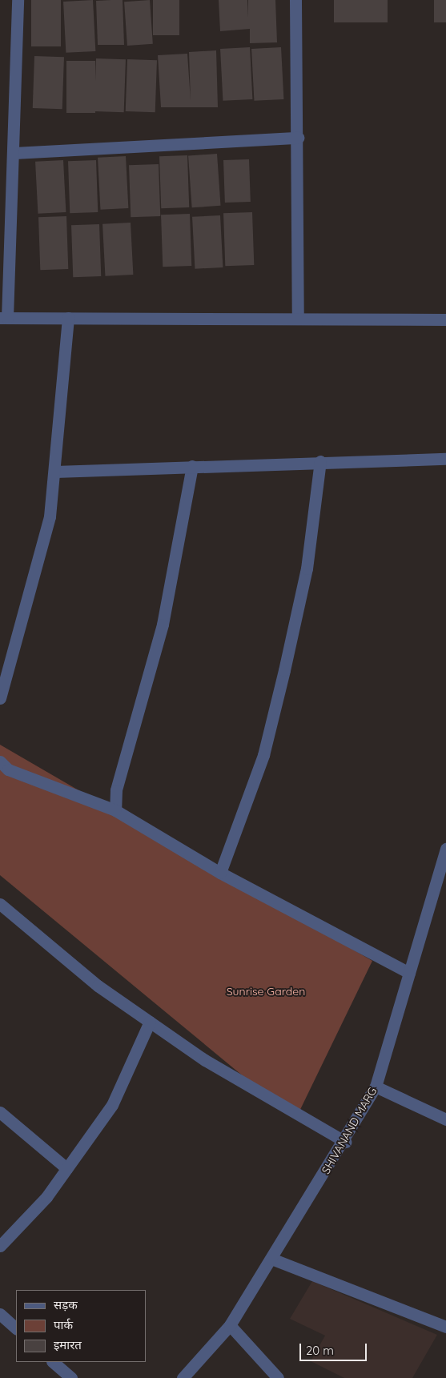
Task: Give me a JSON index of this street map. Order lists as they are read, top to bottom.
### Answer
{
  "streets": {
    "street": ["SHIVANAND MARG"]
  },
  "parks": ["Sunrise Garden"],
  "legend": ["सड़क", "पार्क", "इमारत"],
  "scale_bar": "20 m"
}
